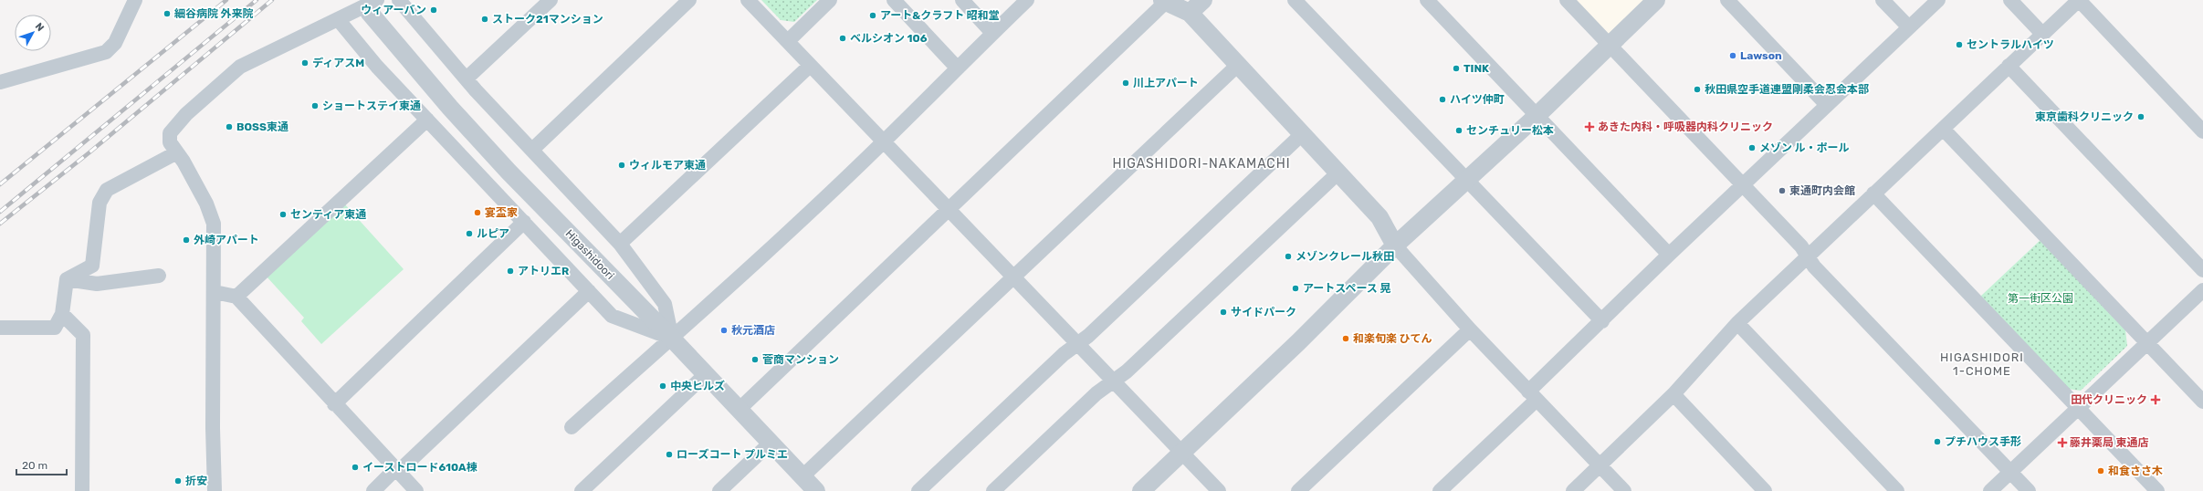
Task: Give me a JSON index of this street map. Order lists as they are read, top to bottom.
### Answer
{
  "streets": {
    "street": ["Higashidoori"]
  },
  "districts": ["HIGASHIDORI-NAKAMACHI", "HIGASHIDORI 1-CHOME"],
  "parks": ["第一街区公園"],
  "places": {
    "other": [
      "ウィアーバン",
      "細谷病院 外来院",
      "アート&クラフト 昭和堂",
      "ストーク21マンション",
      "ベルシオン 106",
      "セントラルハイツ",
      "Lawson",
      "ディアスM",
      "TINK",
      "川上アパート",
      "秋田県空手道連盟剛柔会忍会本部",
      "ハイツ仲町",
      "ショートステイ東通",
      "東京歯科クリニック",
      "BOSS東通",
      "センチュリー松本",
      "メゾン ル・ポール",
      "ウィルモア東通",
      "東通町内会館",
      "宴盃家",
      "センティア東通",
      "ルピア",
      "外崎アパート",
      "メゾンクレール秋田",
      "アトリエR",
      "アートスペース 晃",
      "サイドパーク",
      "秋元酒店",
      "和楽旬楽 ひてん",
      "菅商マンション",
      "中央ヒルズ",
      "プチハウス手形",
      "ローズコート プルミエ",
      "イーストロード610A棟",
      "和食ささ木",
      "折安"
    ],
    "health": ["あきた内科・呼吸器内科クリニック", "田代クリニック", "藤井薬局 東通店"]
  },
  "scale_bar": "20 m",
  "north": "top right"
}
